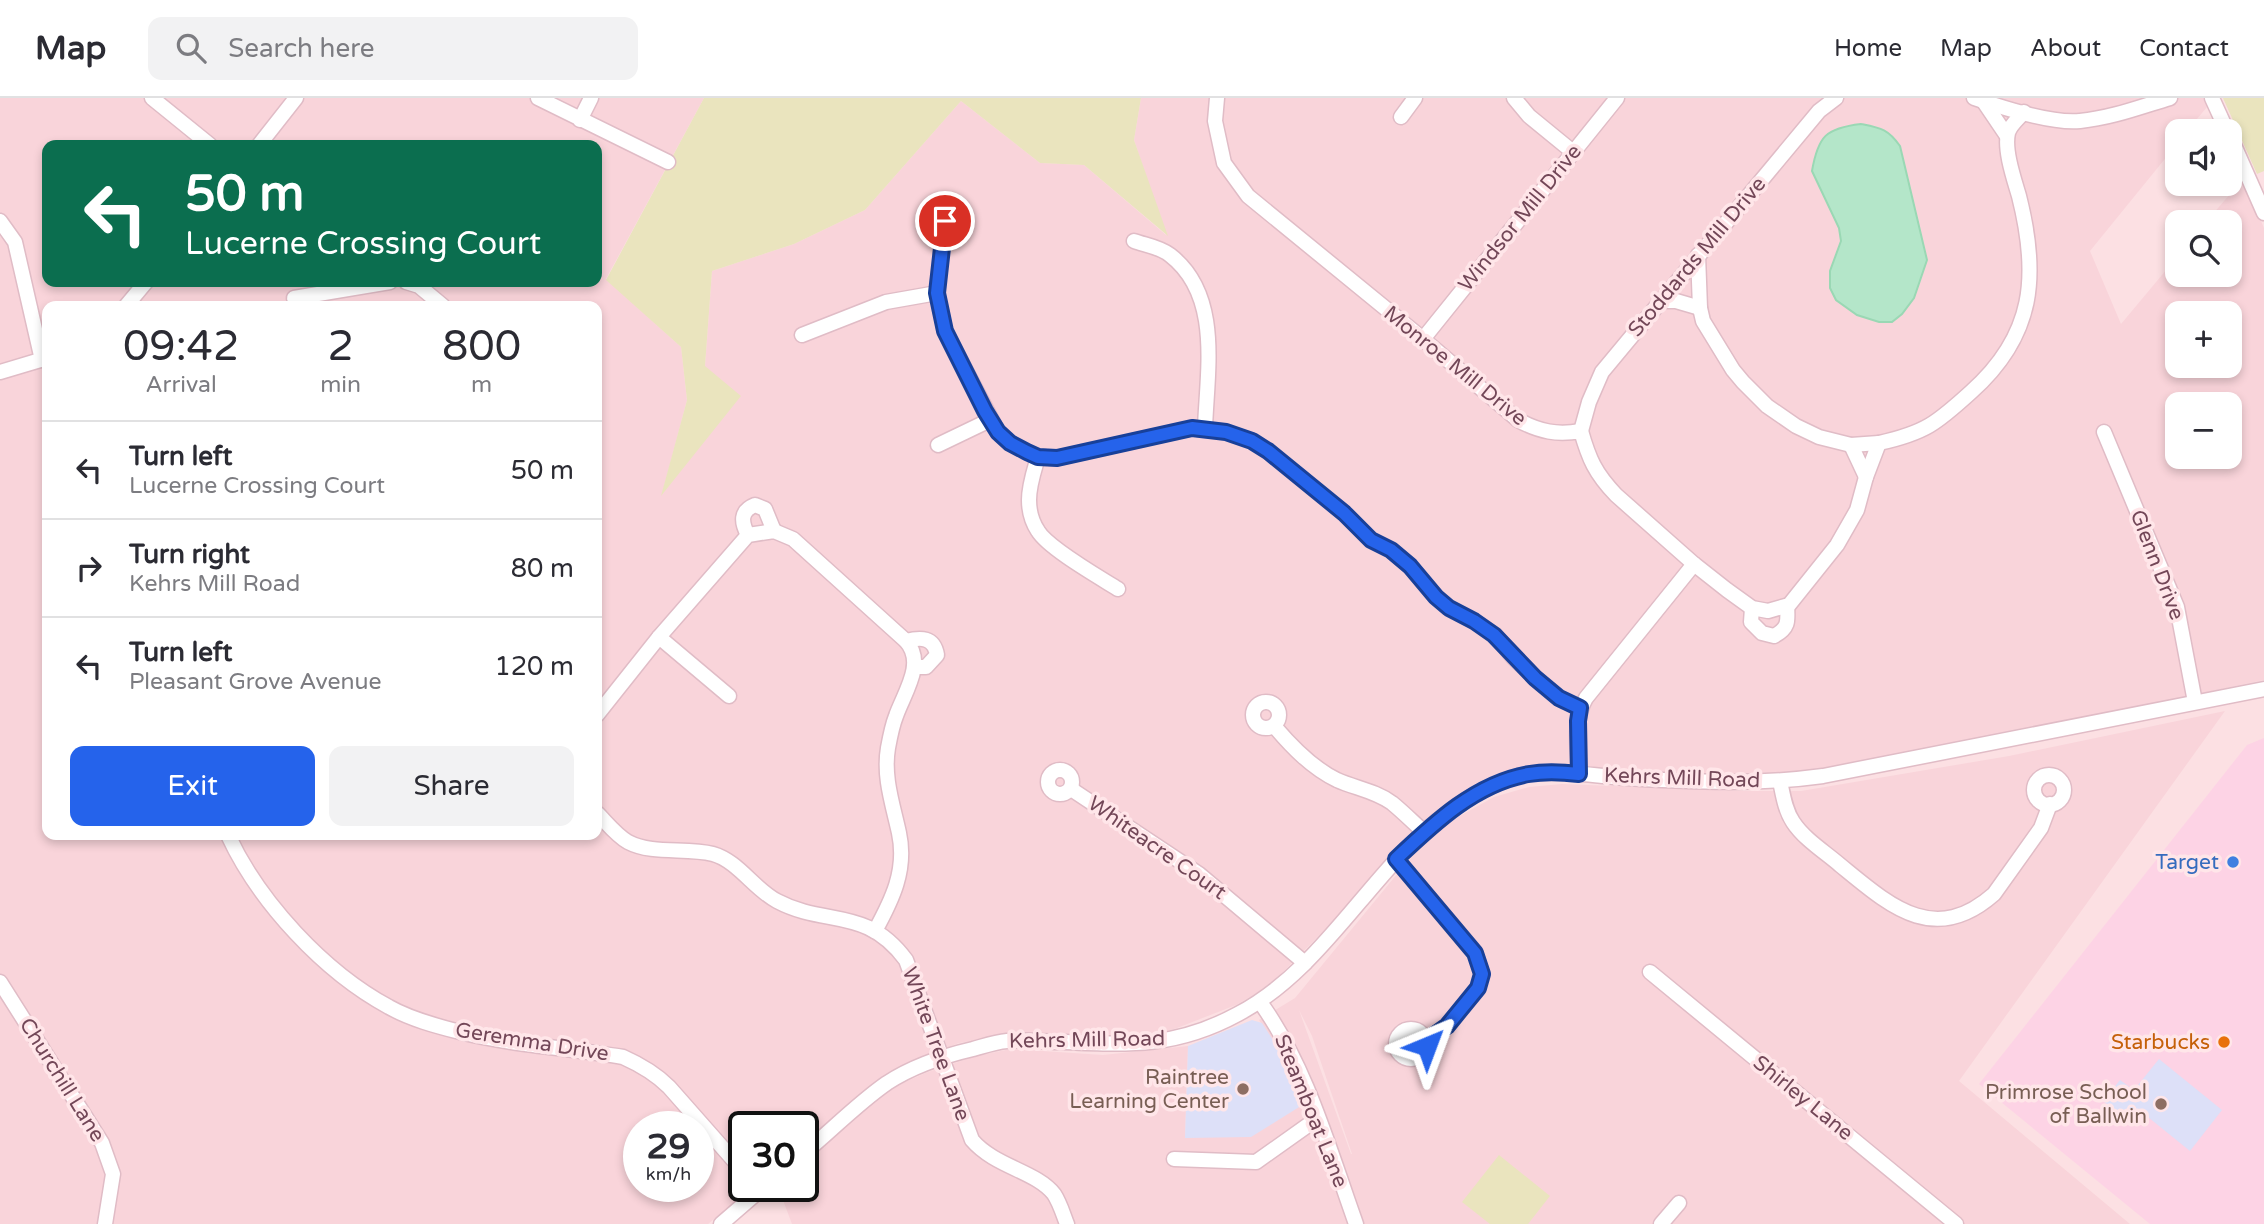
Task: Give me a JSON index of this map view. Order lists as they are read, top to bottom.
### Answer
{
  "streets": {
    "street": [
      "Windsor Mill Drive",
      "Stoddards Mill Drive",
      "Monroe Mill Drive",
      "Glenn Drive",
      "Kehrs Mill Road",
      "Whiteacre Court",
      "Geremma Drive",
      "White Tree Lane",
      "Churchill Lane",
      "Shirley Lane",
      "Steamboat Lane"
    ]
  },
  "crossings": [
    ["Windsor Mill Drive", "Monroe Mill Drive"],
    ["Stoddards Mill Drive", "Monroe Mill Drive"],
    ["Glenn Drive", "Kehrs Mill Road"],
    ["Kehrs Mill Road", "Whiteacre Court"],
    ["Kehrs Mill Road", "White Tree Lane"],
    ["Kehrs Mill Road", "Steamboat Lane"]
  ],
  "places": [
    "Target",
    "Starbucks",
    "Raintree Learning Center",
    "Primrose School of Ballwin"
  ],
  "page": {
    "header": "Map",
    "search": "Search here",
    "nav": [
      "Home",
      "Map",
      "About",
      "Contact"
    ],
    "map_buttons": ["+", "−"],
    "turn": ["50 m", "Lucerne Crossing Court"],
    "eta": [
      "09:42",
      "Arrival",
      "2",
      "min",
      "800",
      "m"
    ],
    "list": [
      {
        "name": "Turn left",
        "note": "Lucerne Crossing Court",
        "value": "50 m"
      },
      {
        "name": "Turn right",
        "note": "Kehrs Mill Road",
        "value": "80 m"
      },
      {
        "name": "Turn left",
        "note": "Pleasant Grove Avenue",
        "value": "120 m"
      }
    ],
    "buttons": ["Exit", "Share"],
    "speed": "29 km/h",
    "limit": "30"
  }
}
